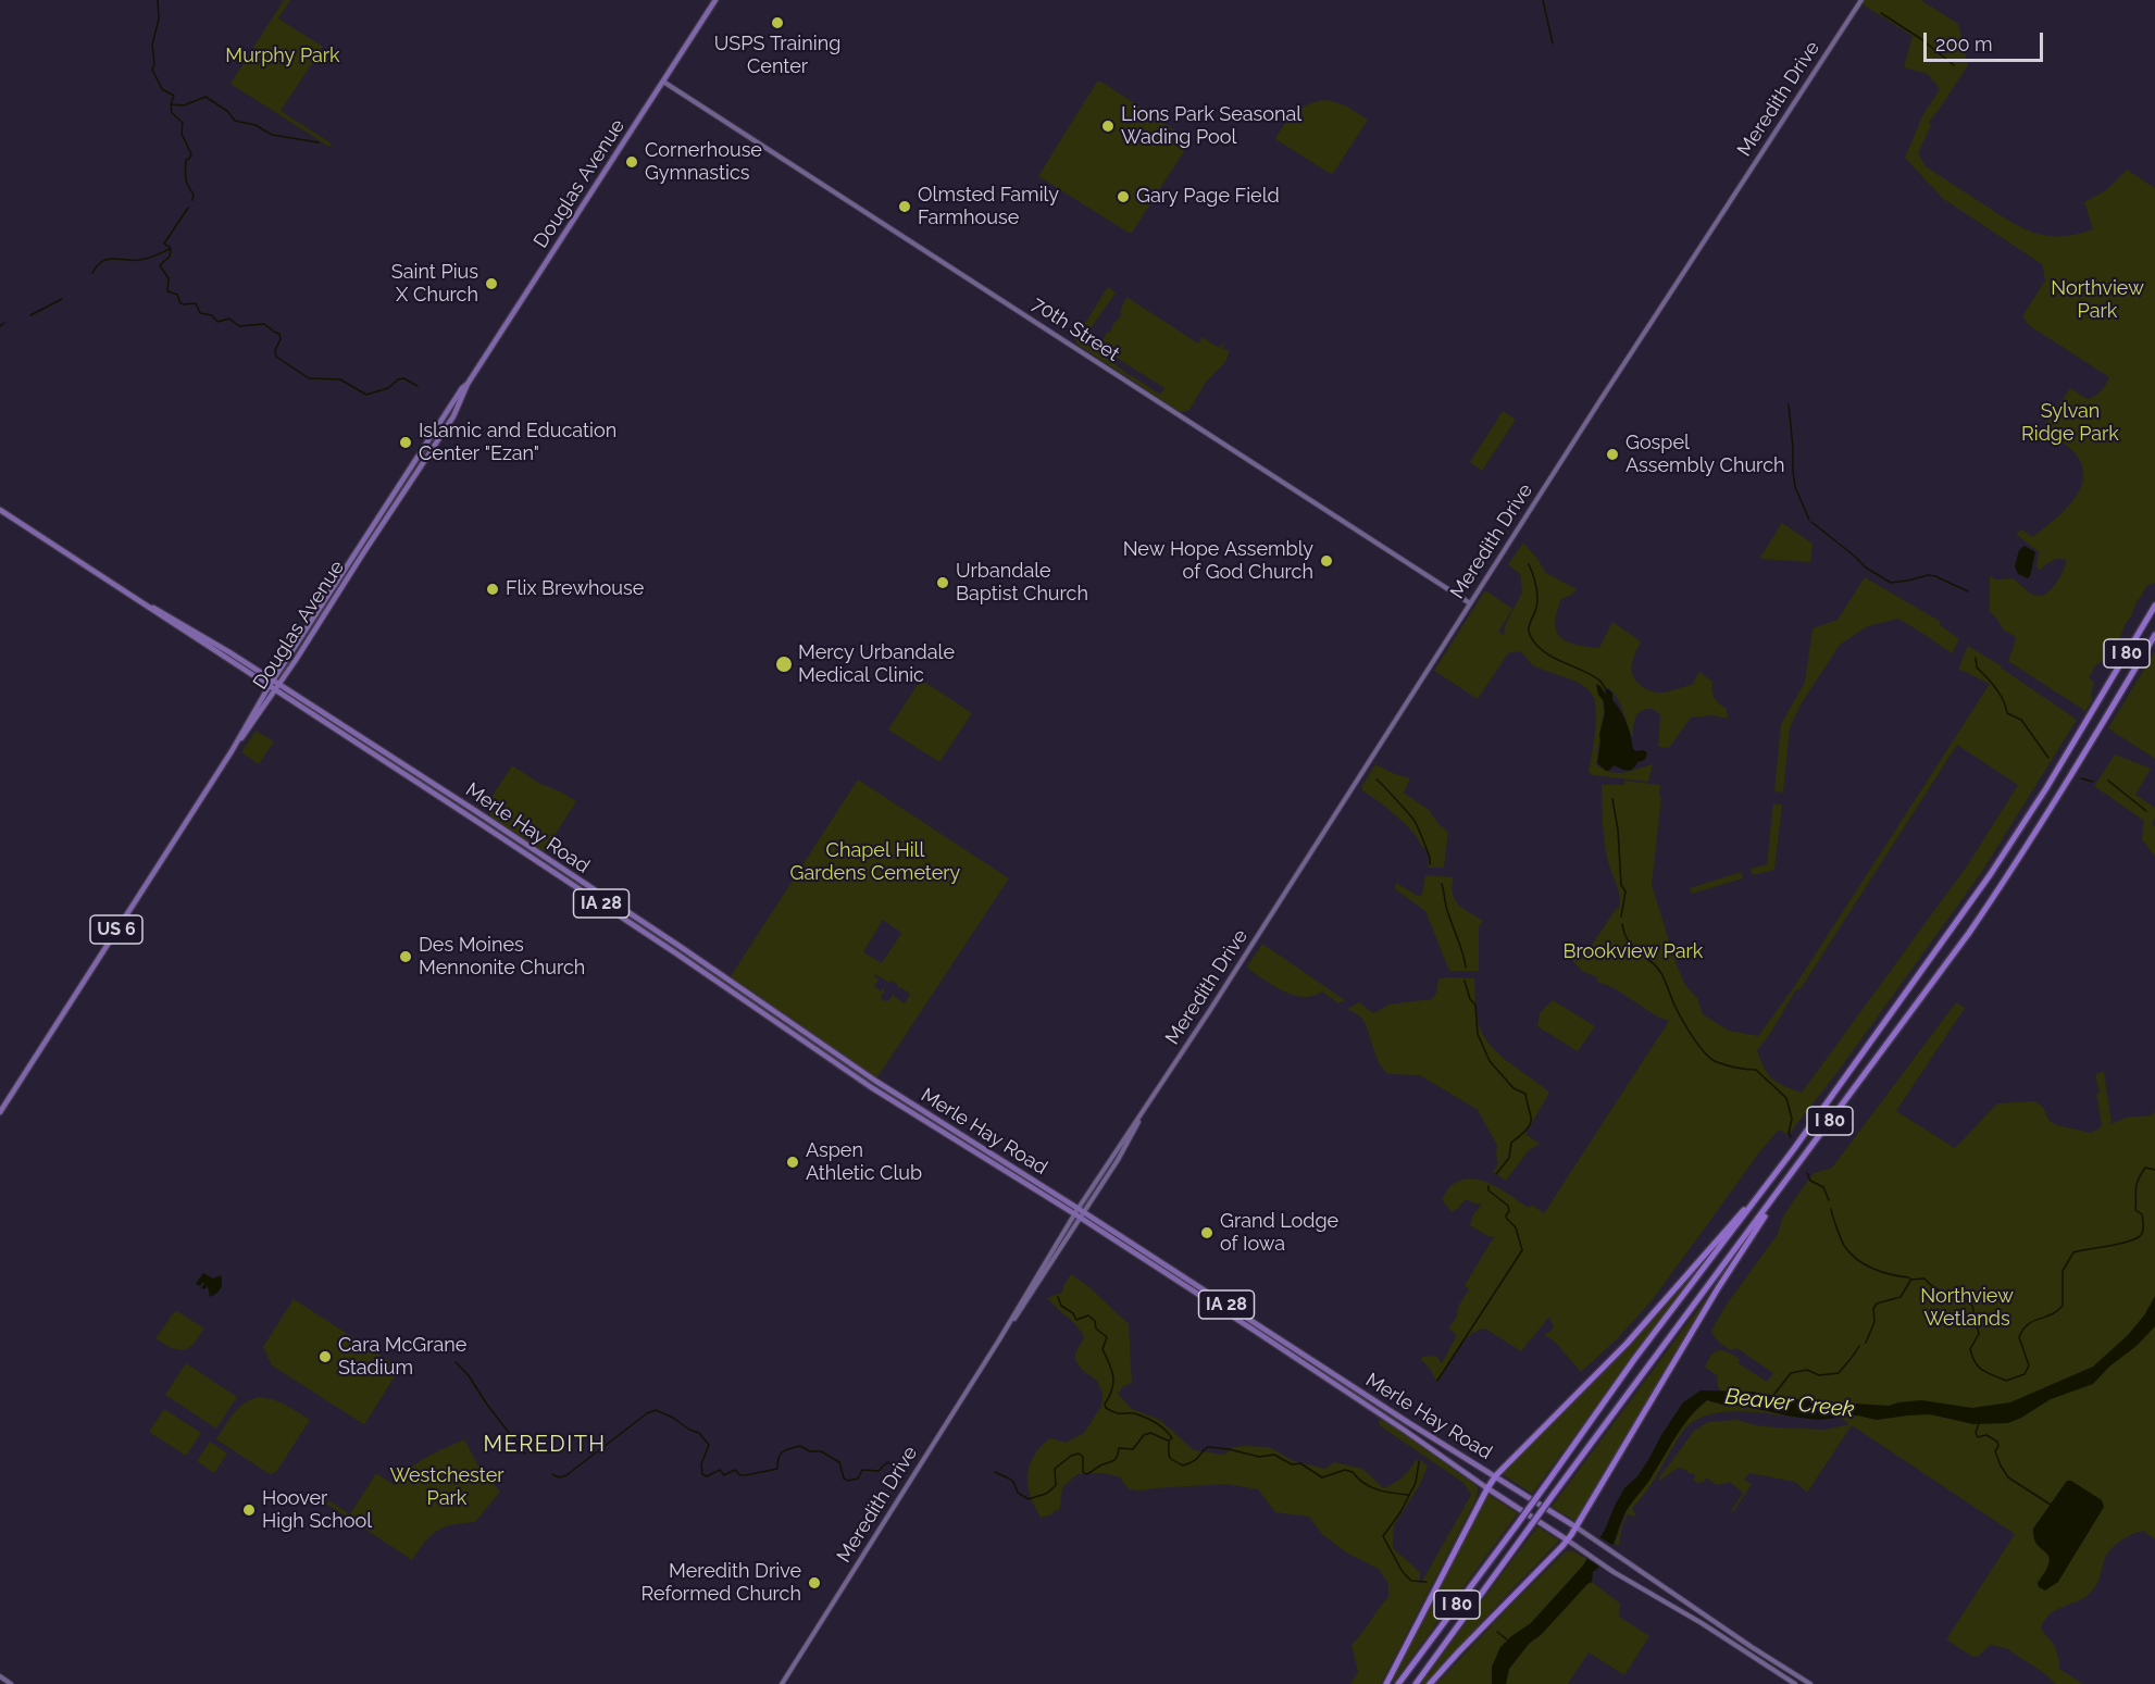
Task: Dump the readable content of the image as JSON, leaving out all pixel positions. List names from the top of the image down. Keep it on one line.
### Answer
{"streets":{"highway":["I 80"],"main road":["Meredith Drive","Douglas Avenue","70th Street","Merle Hay Road","IA 28","US 6"]},"crossings":[["Meredith Drive","70th Street"],["Meredith Drive","Merle Hay Road"],["Douglas Avenue","70th Street"],["Douglas Avenue","Merle Hay Road"]],"districts":["MEREDITH"],"water":["Beaver Creek"],"parks":["Murphy Park","Northview Park","Sylvan Ridge Park","Chapel Hill Gardens Cemetery","Brookview Park","Northview Wetlands","Westchester Park"],"places":["USPS Training Center","Lions Park Seasonal Wading Pool","Cornerhouse Gymnastics","Gary Page Field","Olmsted Family Farmhouse","Saint Pius X Church","Islamic and Education Center \"Ezan\"","Gospel Assembly Church","New Hope Assembly of God Church","Urbandale Baptist Church","Flix Brewhouse","Mercy Urbandale Medical Clinic","Des Moines Mennonite Church","Aspen Athletic Club","Grand Lodge of Iowa","Cara McGrane Stadium","Hoover High School","Meredith Drive Reformed Church"],"scale_bar":"200 m"}
